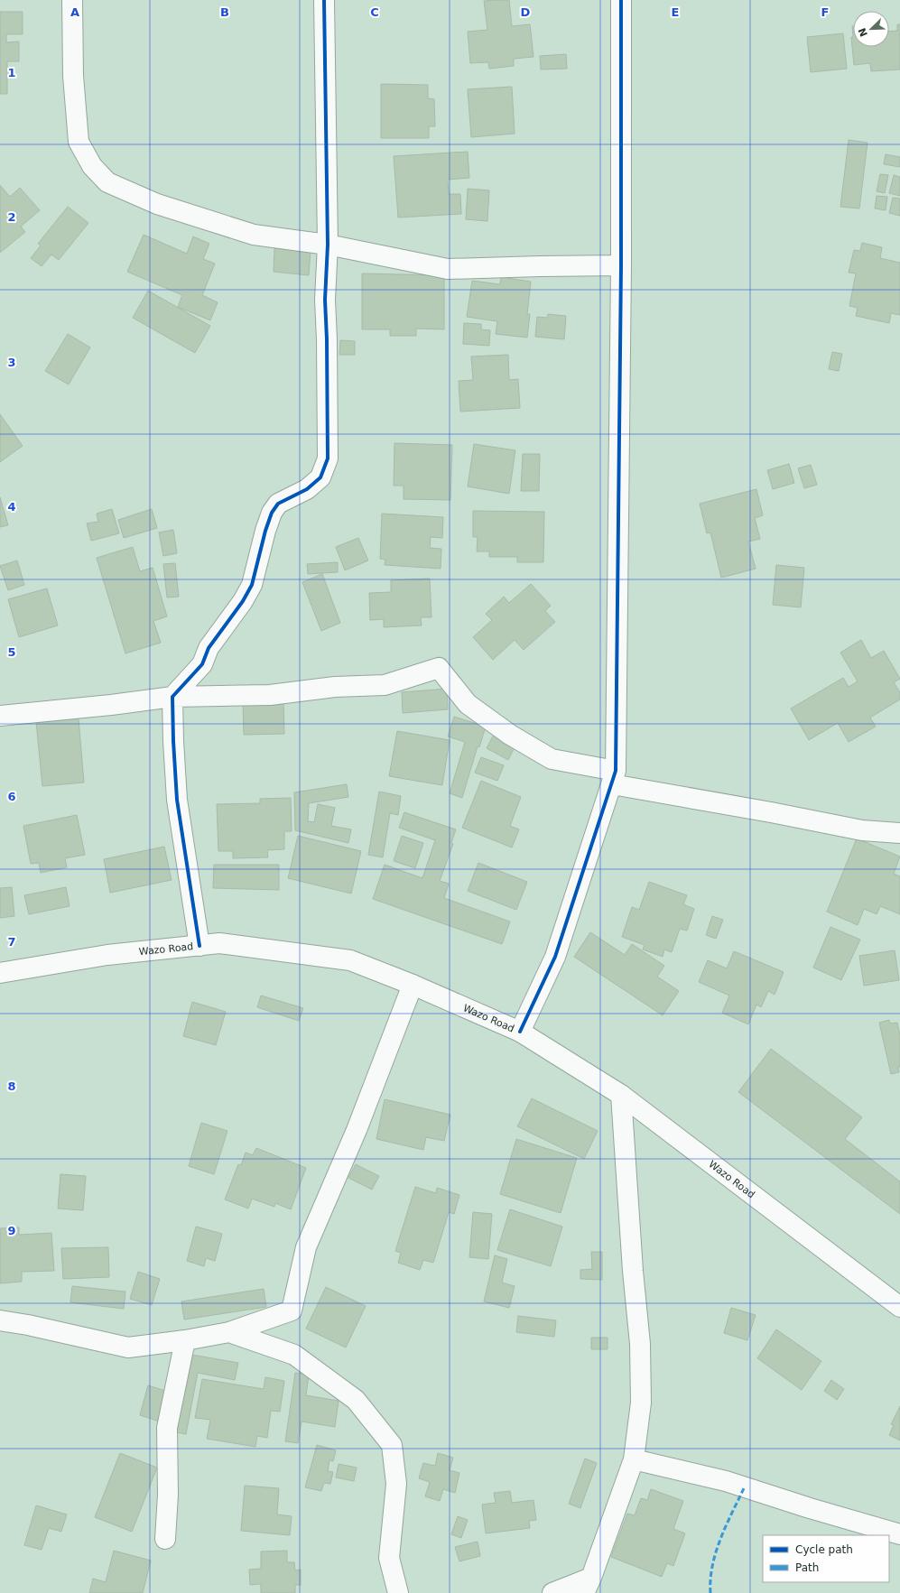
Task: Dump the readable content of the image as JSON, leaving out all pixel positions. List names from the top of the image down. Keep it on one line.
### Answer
{"streets":{"street":["Wazo Road"]},"legend":["Cycle path","Path"],"north":"bottom left","grid":{"columns":["A","B","C","D","E","F"],"rows":["1","2","3","4","5","6","7","8","9"]}}
